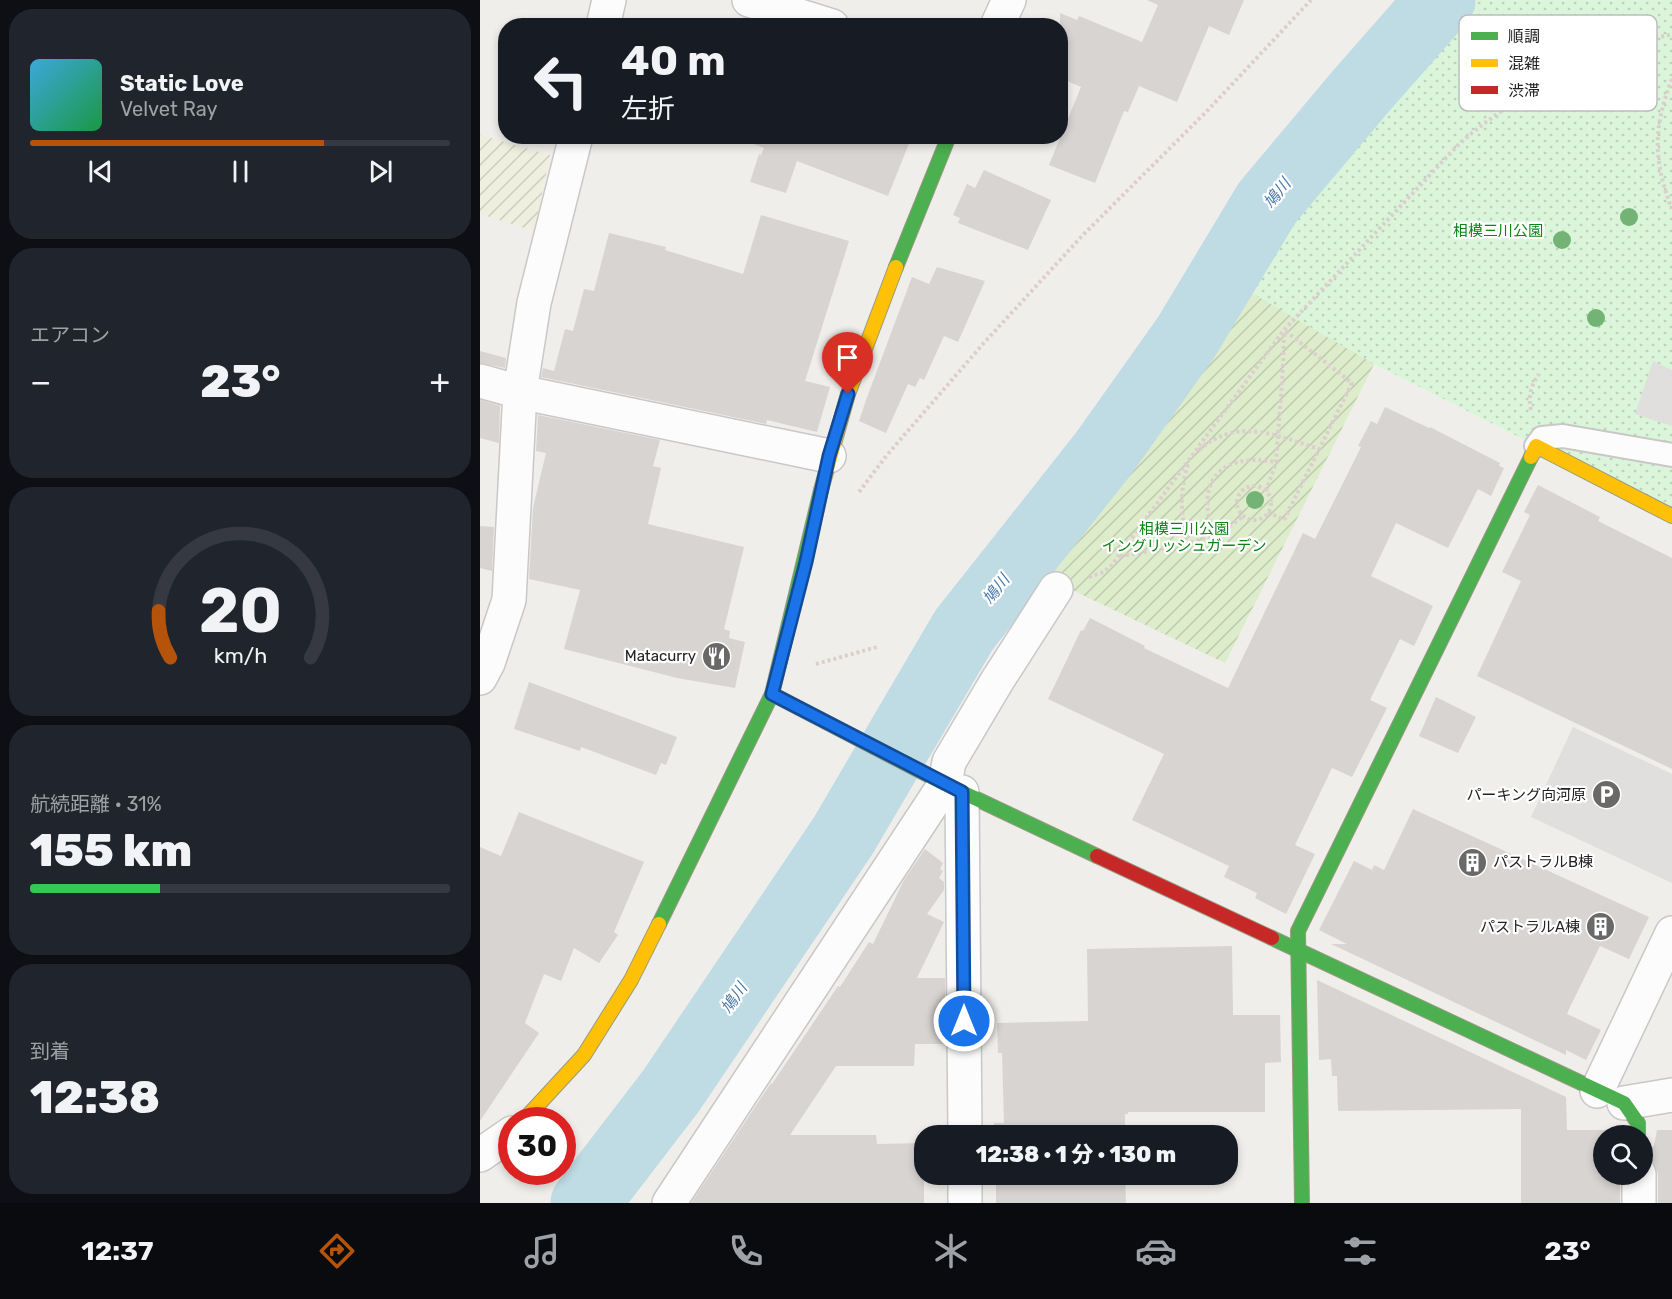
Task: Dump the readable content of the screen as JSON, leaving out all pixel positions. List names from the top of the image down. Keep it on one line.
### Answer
{"water":["鳩川"],"parks":["相模三川公園","相模三川公園 イングリッシュガーデン"],"places":{"restaurant":["Matacurry"],"parking":["パーキング向河原"],"building":["パストラルB棟","パストラルA棟"]},"legend":["順調","混雑","渋滞"],"page":{"turn":["40 m","左折"],"song":["Static Love","Velvet Ray"],"tile":["エアコン",["航続距離 · 31%","155 km"],["到着","12:38"]],"heat":["−","23°","+"],"limit":"30","trip":"12:38 · 1 分 · 130 m","tabs":["12:37","23°"],"gauge":["20","km/h"]}}
